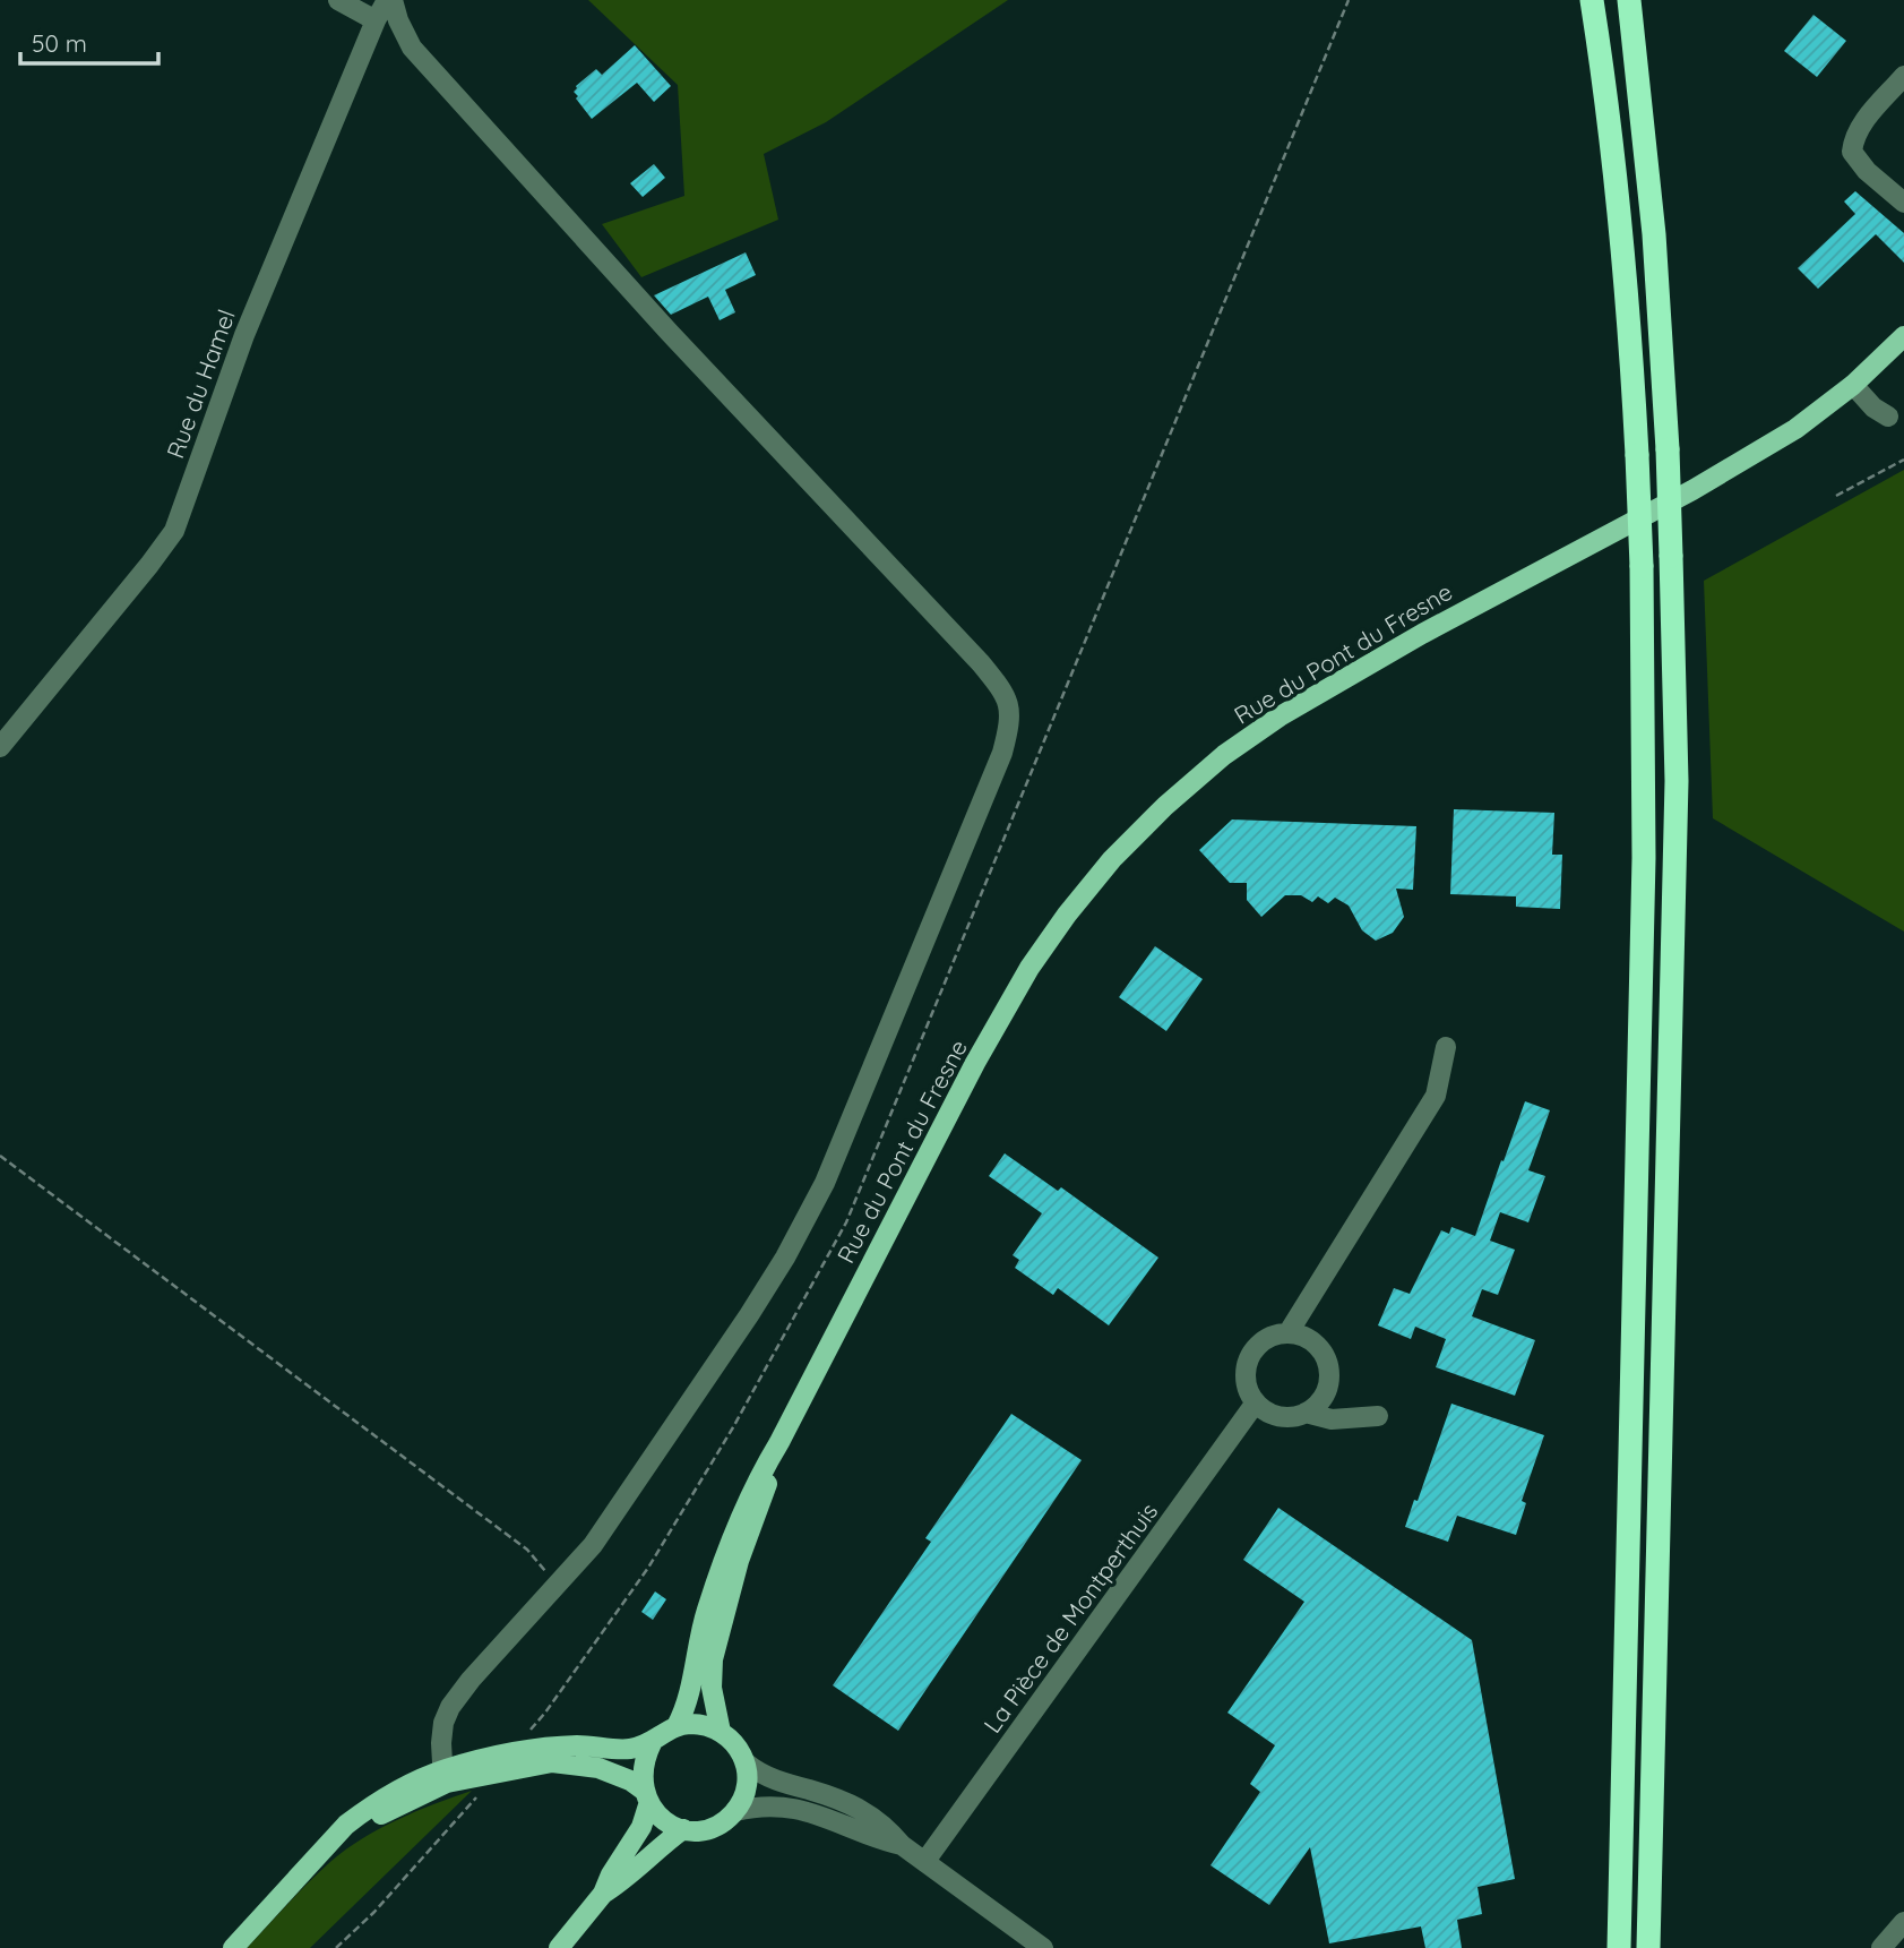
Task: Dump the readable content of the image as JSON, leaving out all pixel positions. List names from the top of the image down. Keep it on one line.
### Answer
{"streets":{"main road":["Rue du Pont du Fresne"],"street":["Rue du Hamel","La Pièce de Montperthuis"]},"scale_bar":"50 m"}
